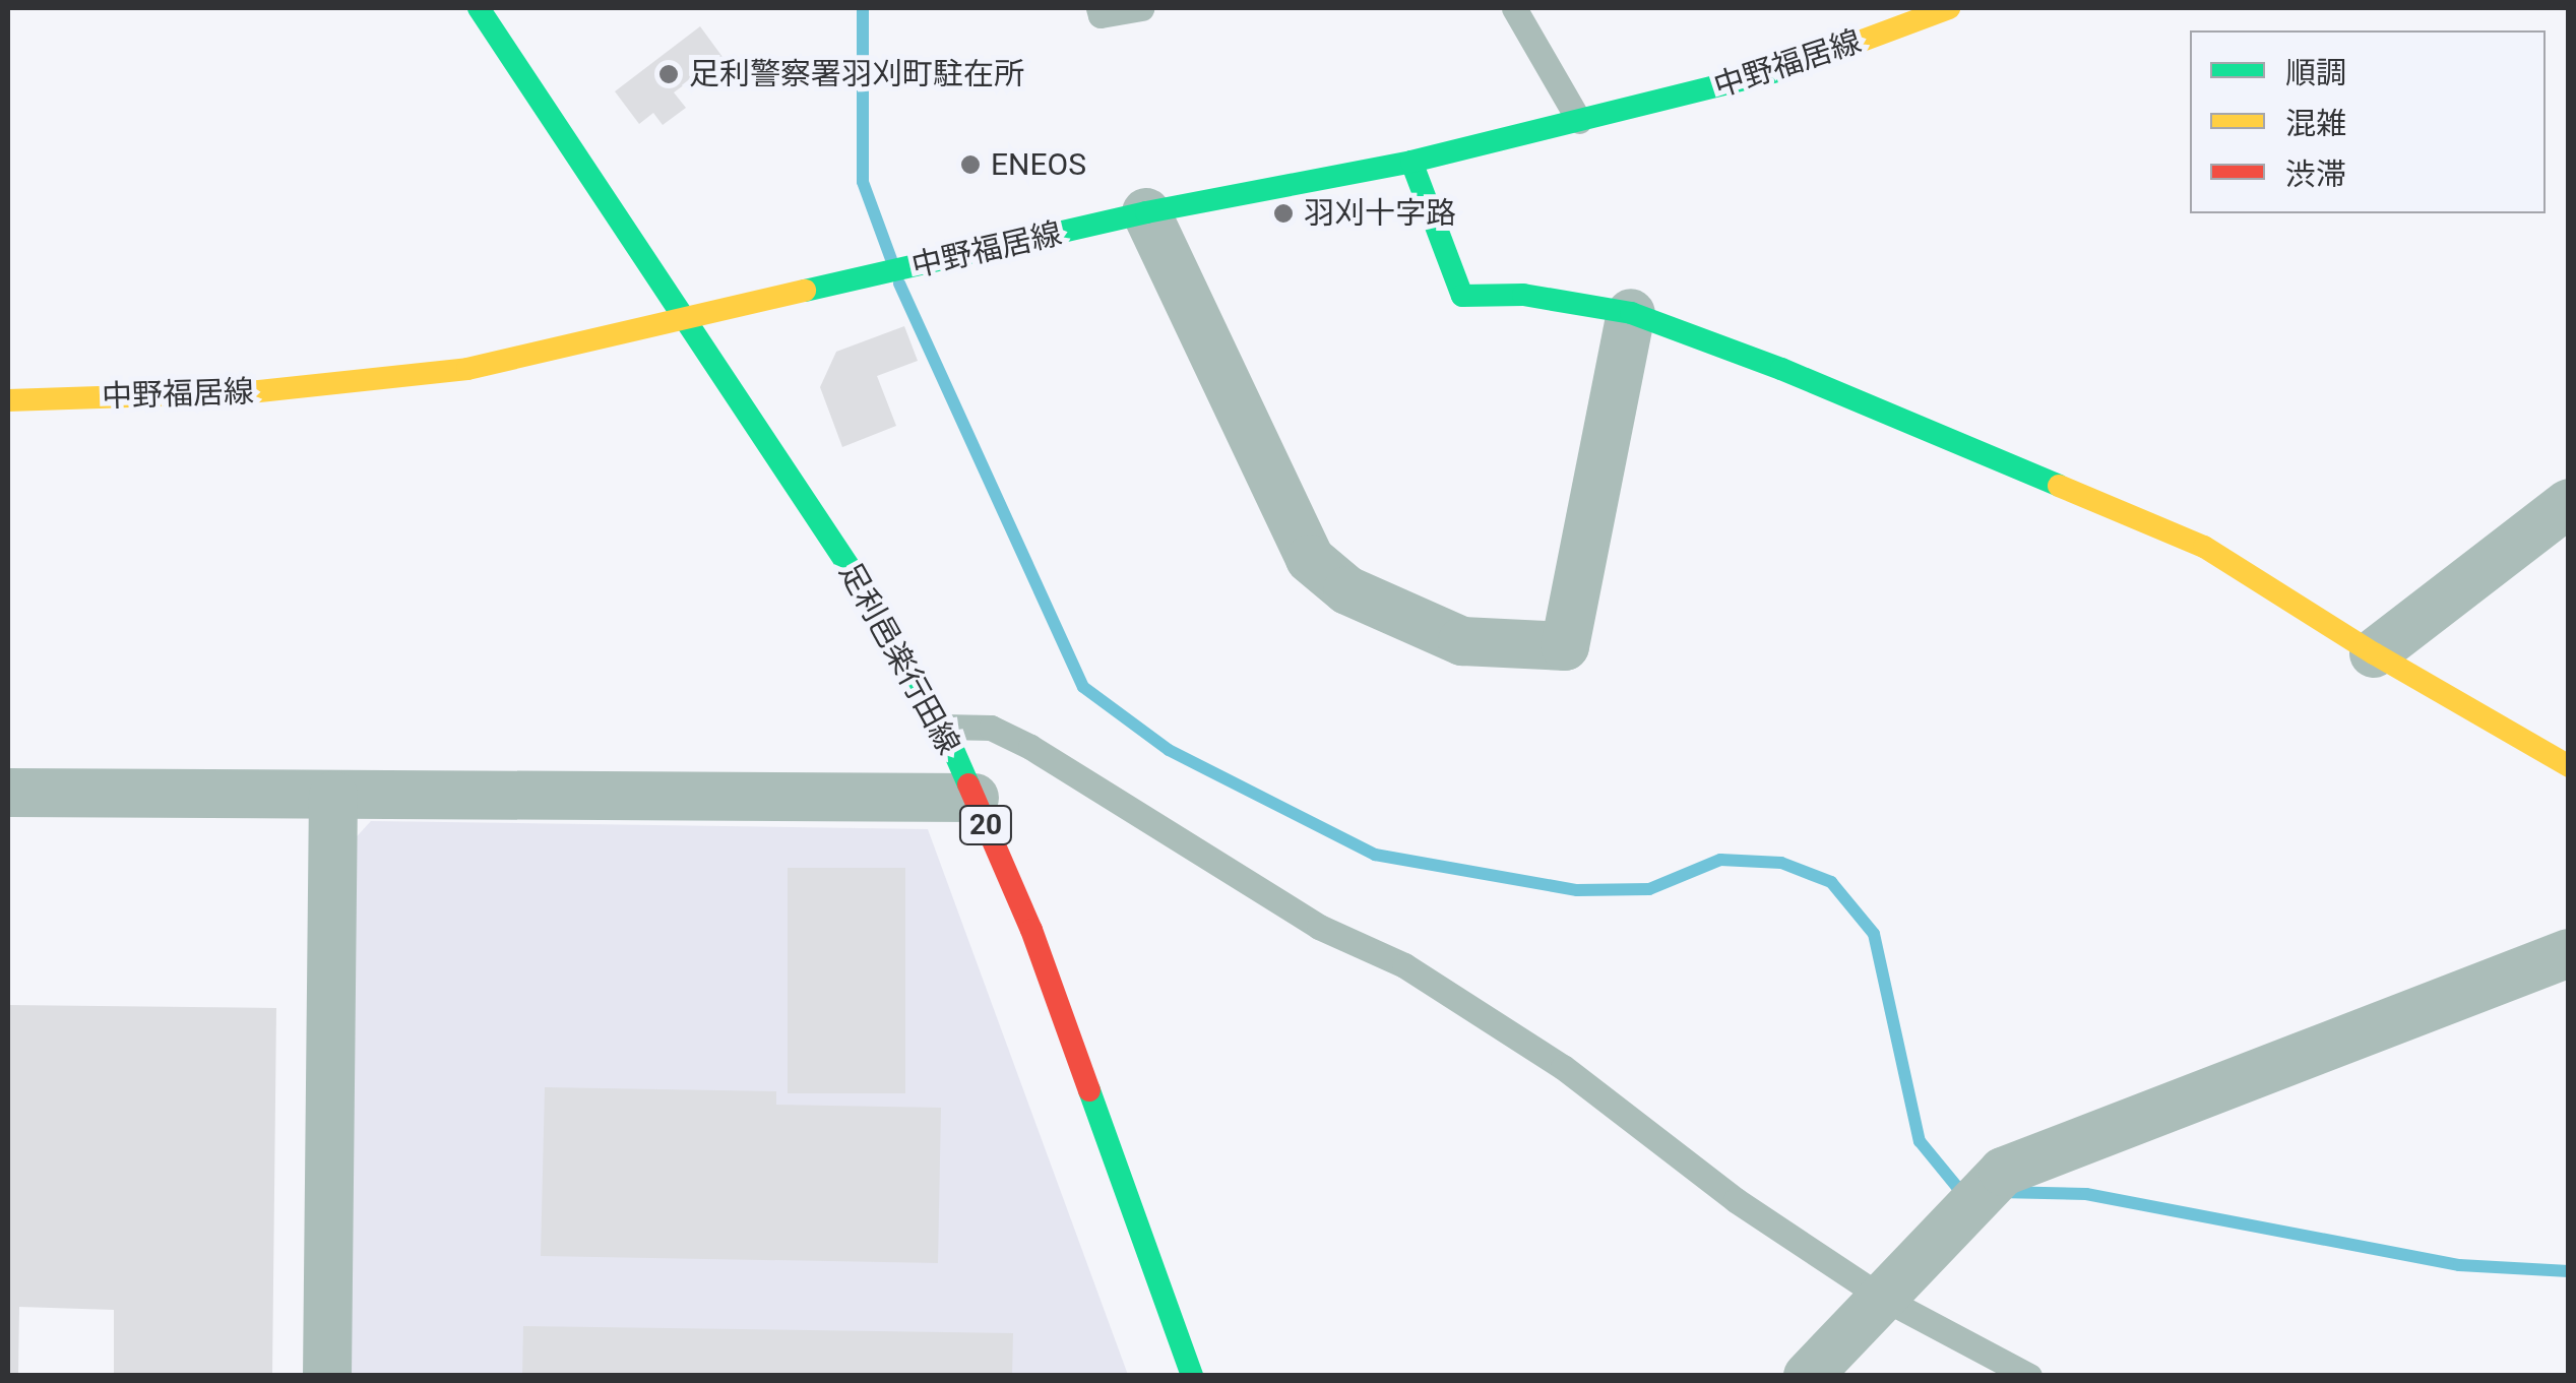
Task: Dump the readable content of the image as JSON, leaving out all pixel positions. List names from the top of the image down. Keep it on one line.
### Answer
{"streets":{"main road":["中野福居線","足利邑楽行田線","20"]},"crossings":[["中野福居線","足利邑楽行田線"]],"places":["足利警察署羽刈町駐在所","ENEOS","羽刈十字路"],"legend":["順調","混雑","渋滞"]}
